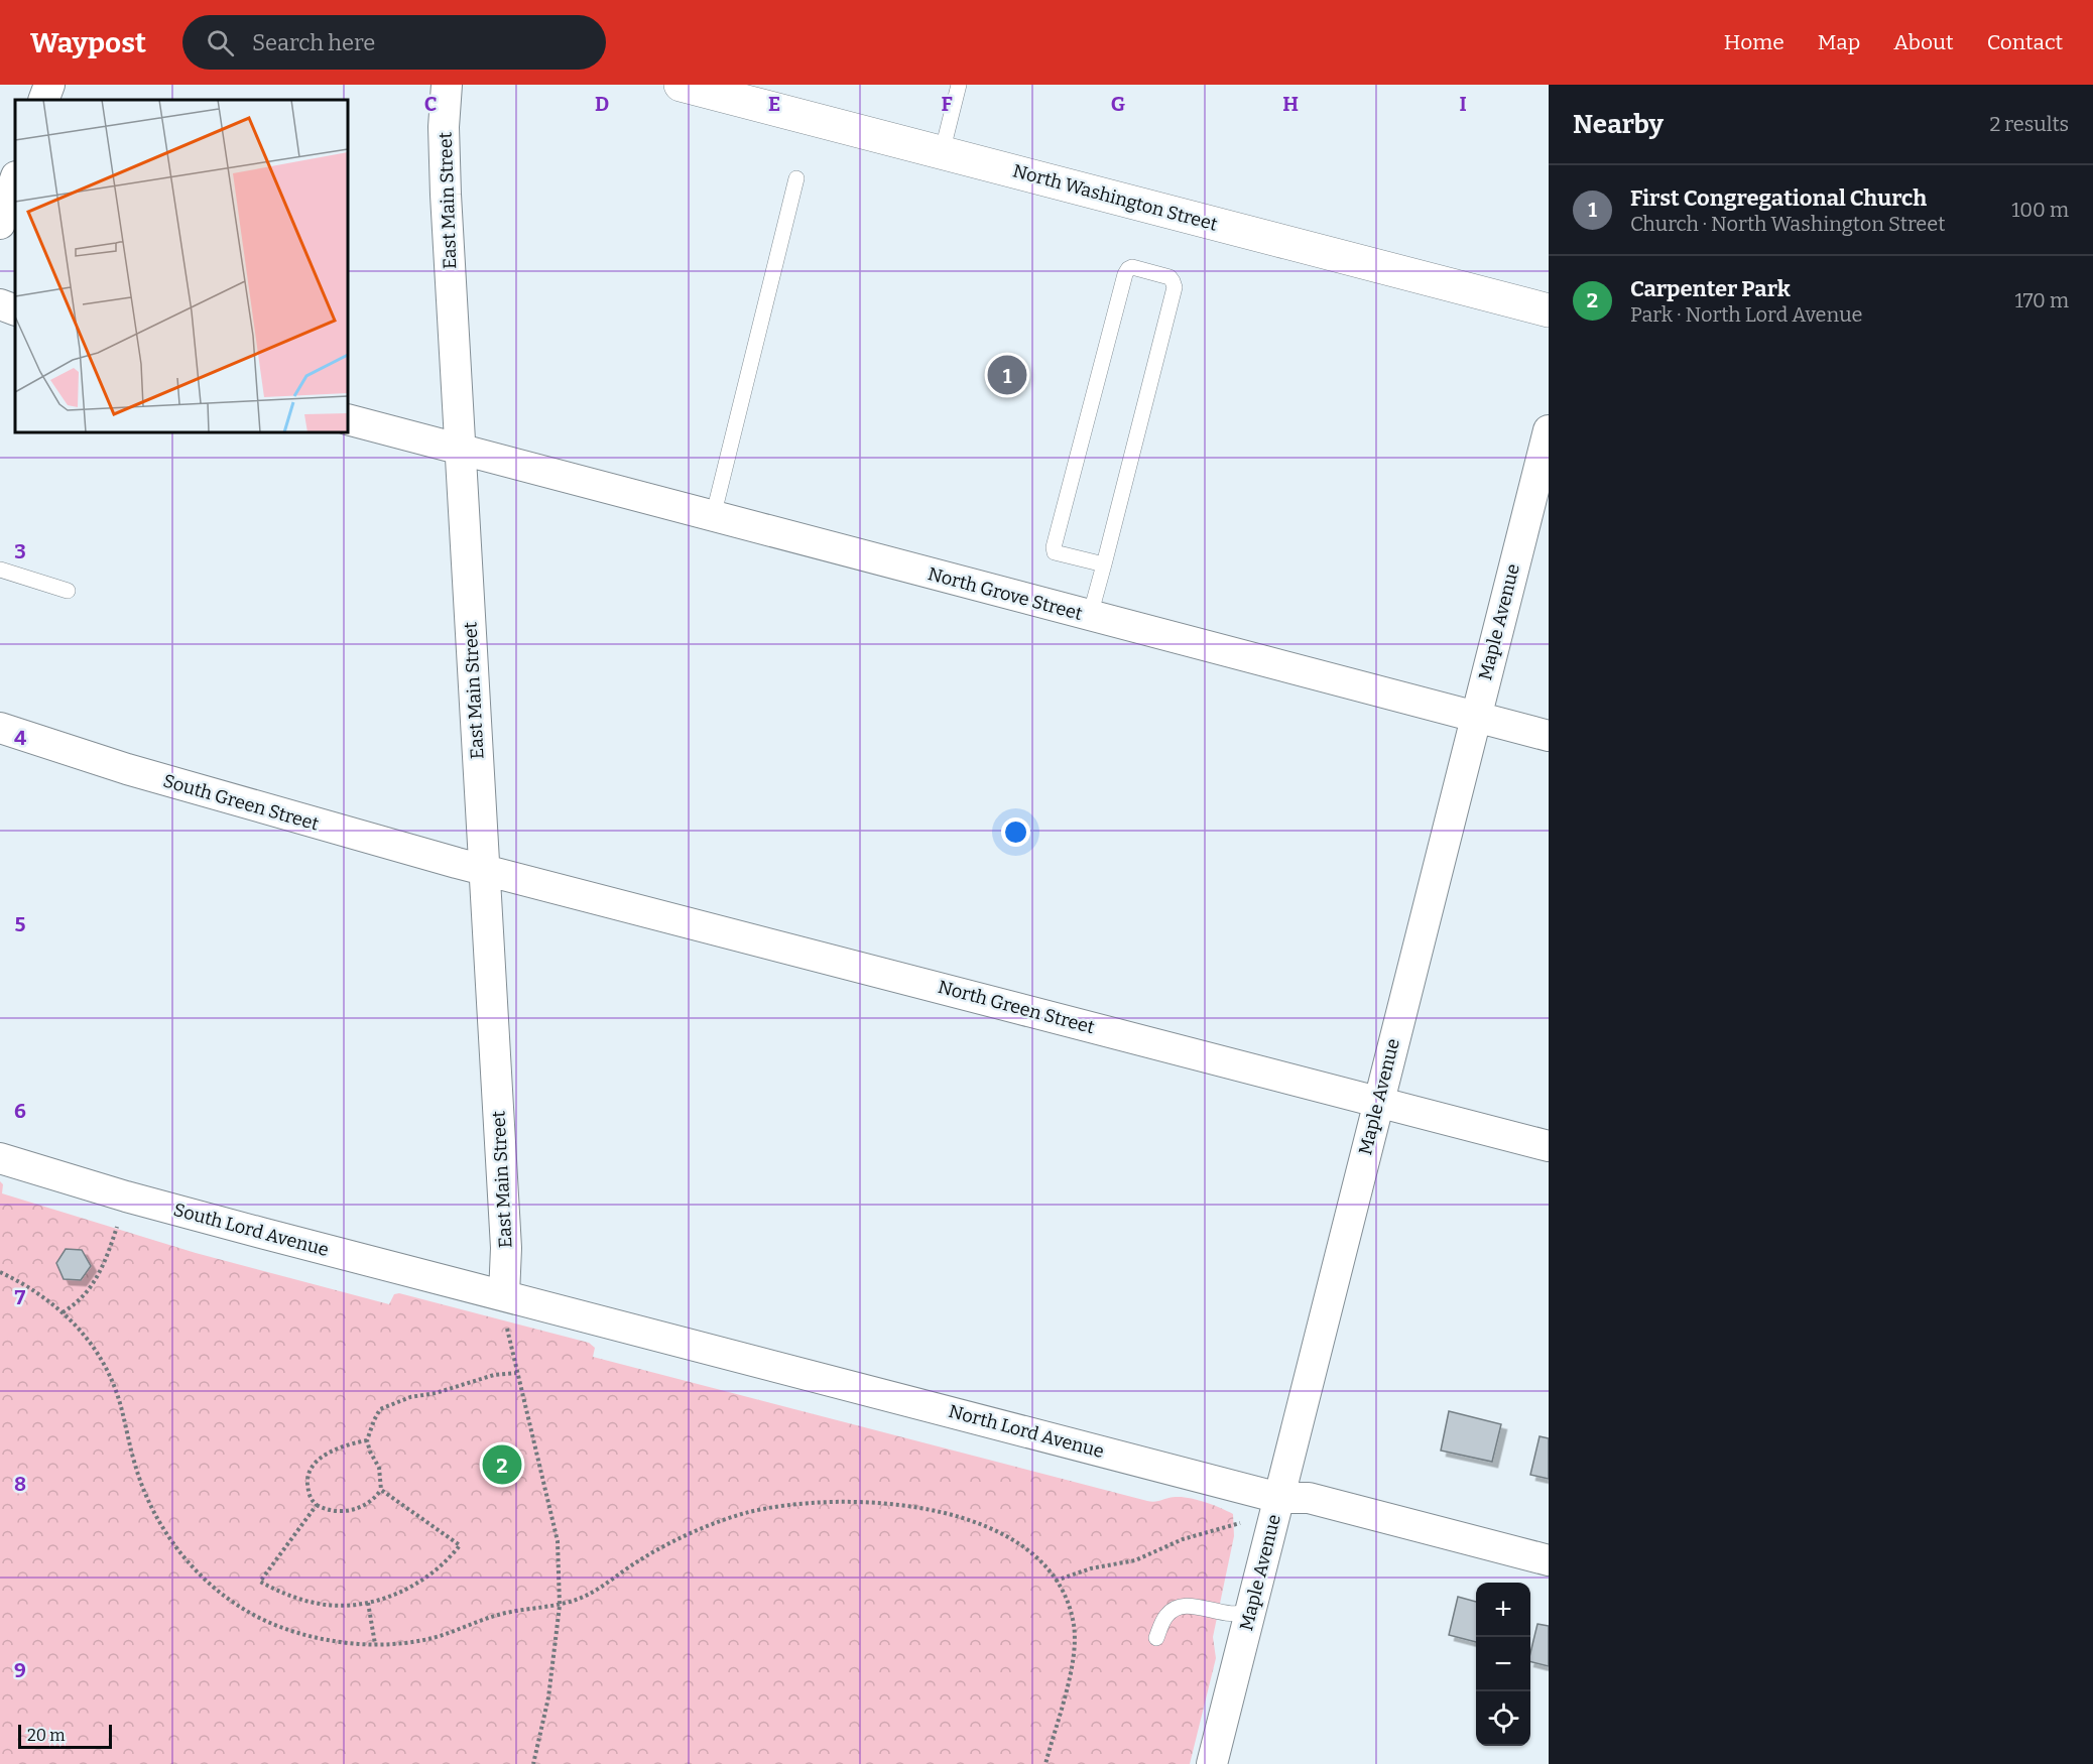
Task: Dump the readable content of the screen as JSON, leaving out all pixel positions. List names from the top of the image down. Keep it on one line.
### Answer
{"streets":{"street":["North Washington Street","East Main Street","North Grove Street","Maple Avenue","South Green Street","North Green Street","South Lord Avenue","North Lord Avenue"]},"crossings":[["East Main Street","North Grove Street"],["East Main Street","South Green Street"],["East Main Street","North Green Street"],["East Main Street","South Lord Avenue"],["East Main Street","North Lord Avenue"],["North Grove Street","Maple Avenue"],["Maple Avenue","North Green Street"],["Maple Avenue","North Lord Avenue"],["South Green Street","North Green Street"],["South Lord Avenue","North Lord Avenue"]],"scale_bar":"20 m","page":{"header":"Waypost","search":"Search here","nav":["Home","Map","About","Contact"],"heading":["Nearby","2 results"],"list":[{"mark":"1","name":"First Congregational Church","note":"Church · North Washington Street","value":"100 m"},{"mark":"2","name":"Carpenter Park","note":"Park · North Lord Avenue","value":"170 m"}],"pins":["1","2"],"map_buttons":["+","−"],"scale":"20 m"},"grid":{"columns":["C","D","E","F","G","H","I"],"rows":["3","4","5","6","7","8","9"]}}
